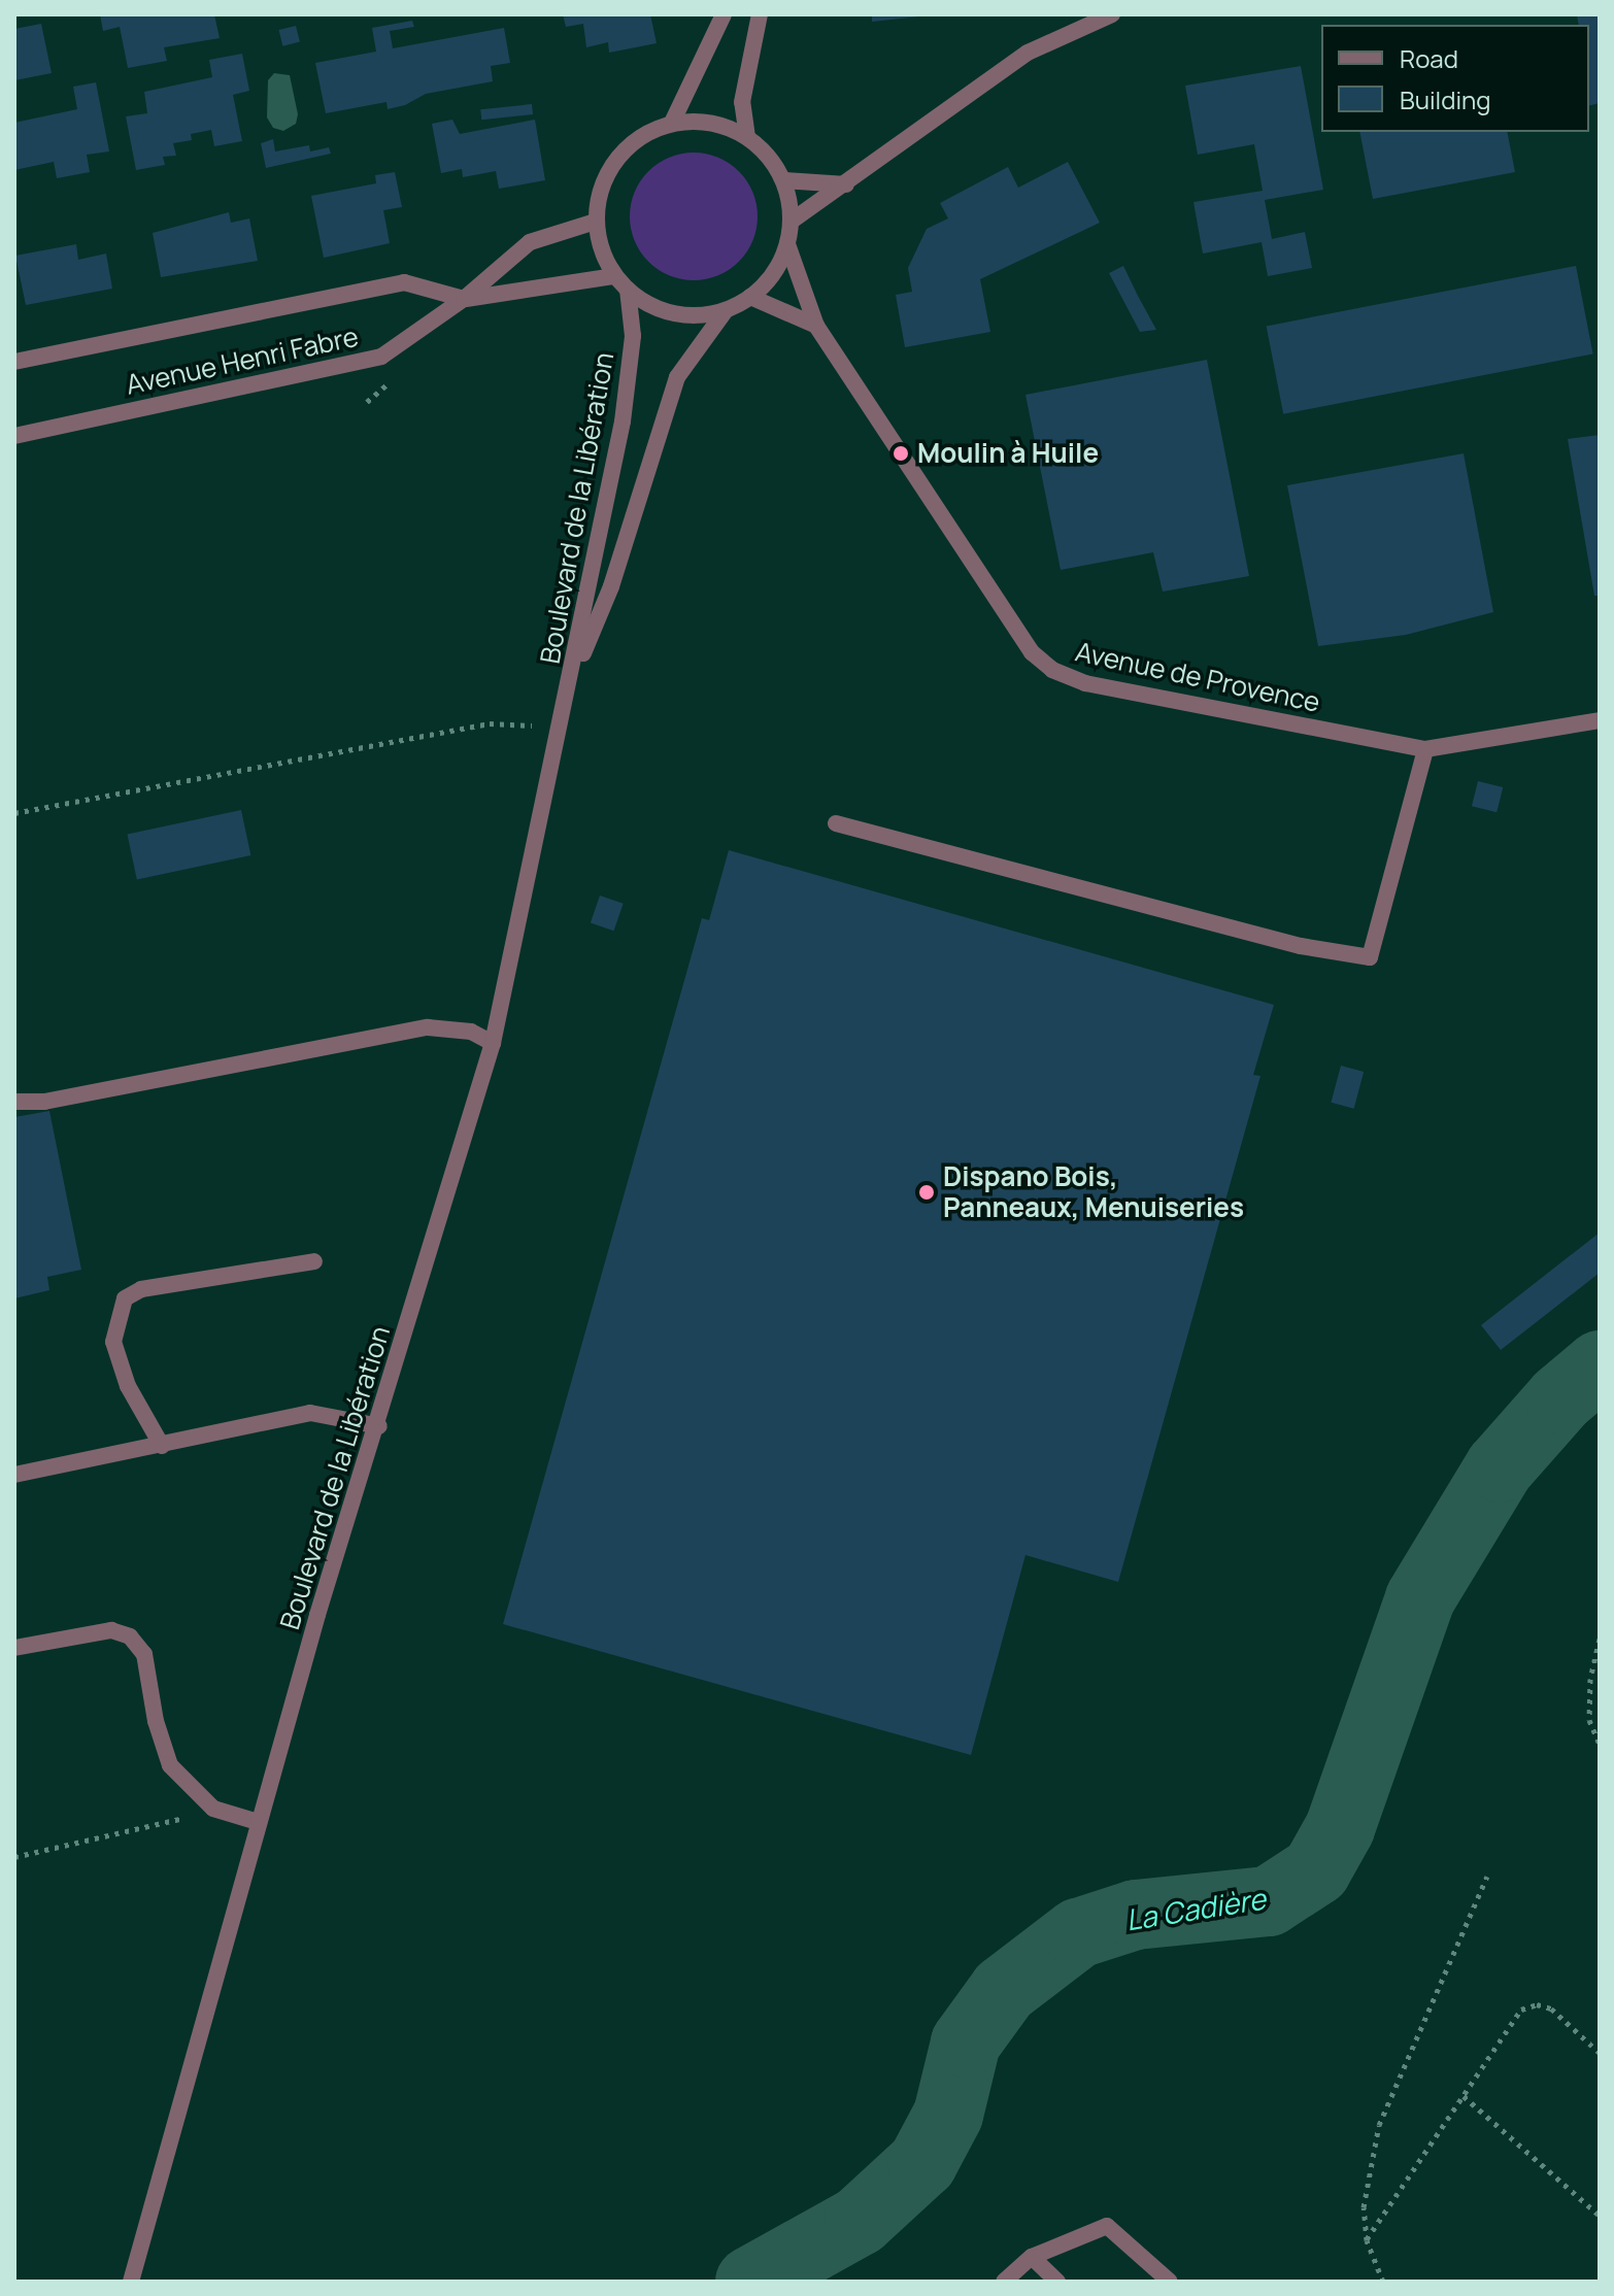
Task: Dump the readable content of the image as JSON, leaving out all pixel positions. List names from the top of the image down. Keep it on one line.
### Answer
{"streets":{"street":["Avenue Henri Fabre","Boulevard de la Libération","Avenue de Provence"]},"crossings":[["Avenue Henri Fabre","Boulevard de la Libération"],["Avenue Henri Fabre","Avenue de Provence"],["Boulevard de la Libération","Avenue de Provence"]],"water":["La Cadière"],"places":["Moulin à Huile","Dispano Bois, Panneaux, Menuiseries"],"legend":["Road","Building"]}
